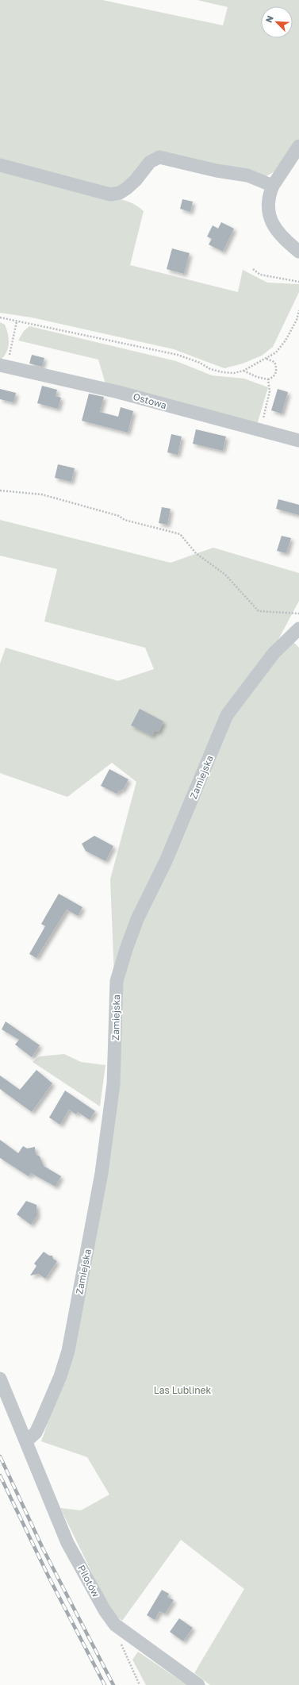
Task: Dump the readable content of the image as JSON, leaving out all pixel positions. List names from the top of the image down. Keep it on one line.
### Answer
{"streets":{"street":["Ostowa","Zamiejska","Pilotów"]},"crossings":[["Zamiejska","Pilotów"]],"parks":["Las Lublinek"],"north":"top left"}
